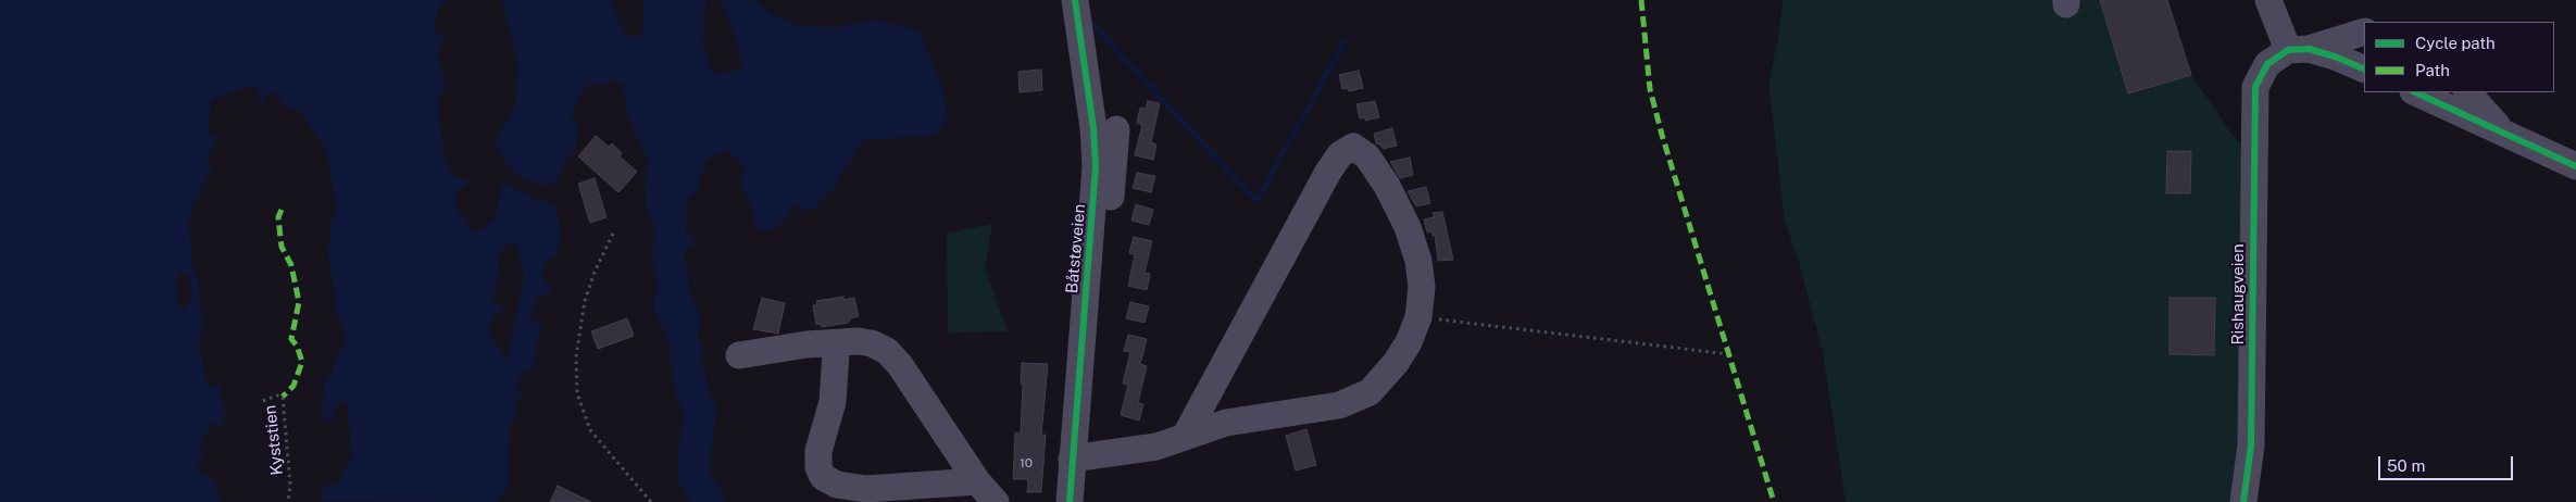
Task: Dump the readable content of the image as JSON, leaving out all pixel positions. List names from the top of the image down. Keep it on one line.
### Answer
{"streets":{"street":["Båtstøveien","Rishaugveien"],"path":["Kyststien"]},"house_numbers":["10"],"legend":["Cycle path","Path"],"scale_bar":"50 m"}
